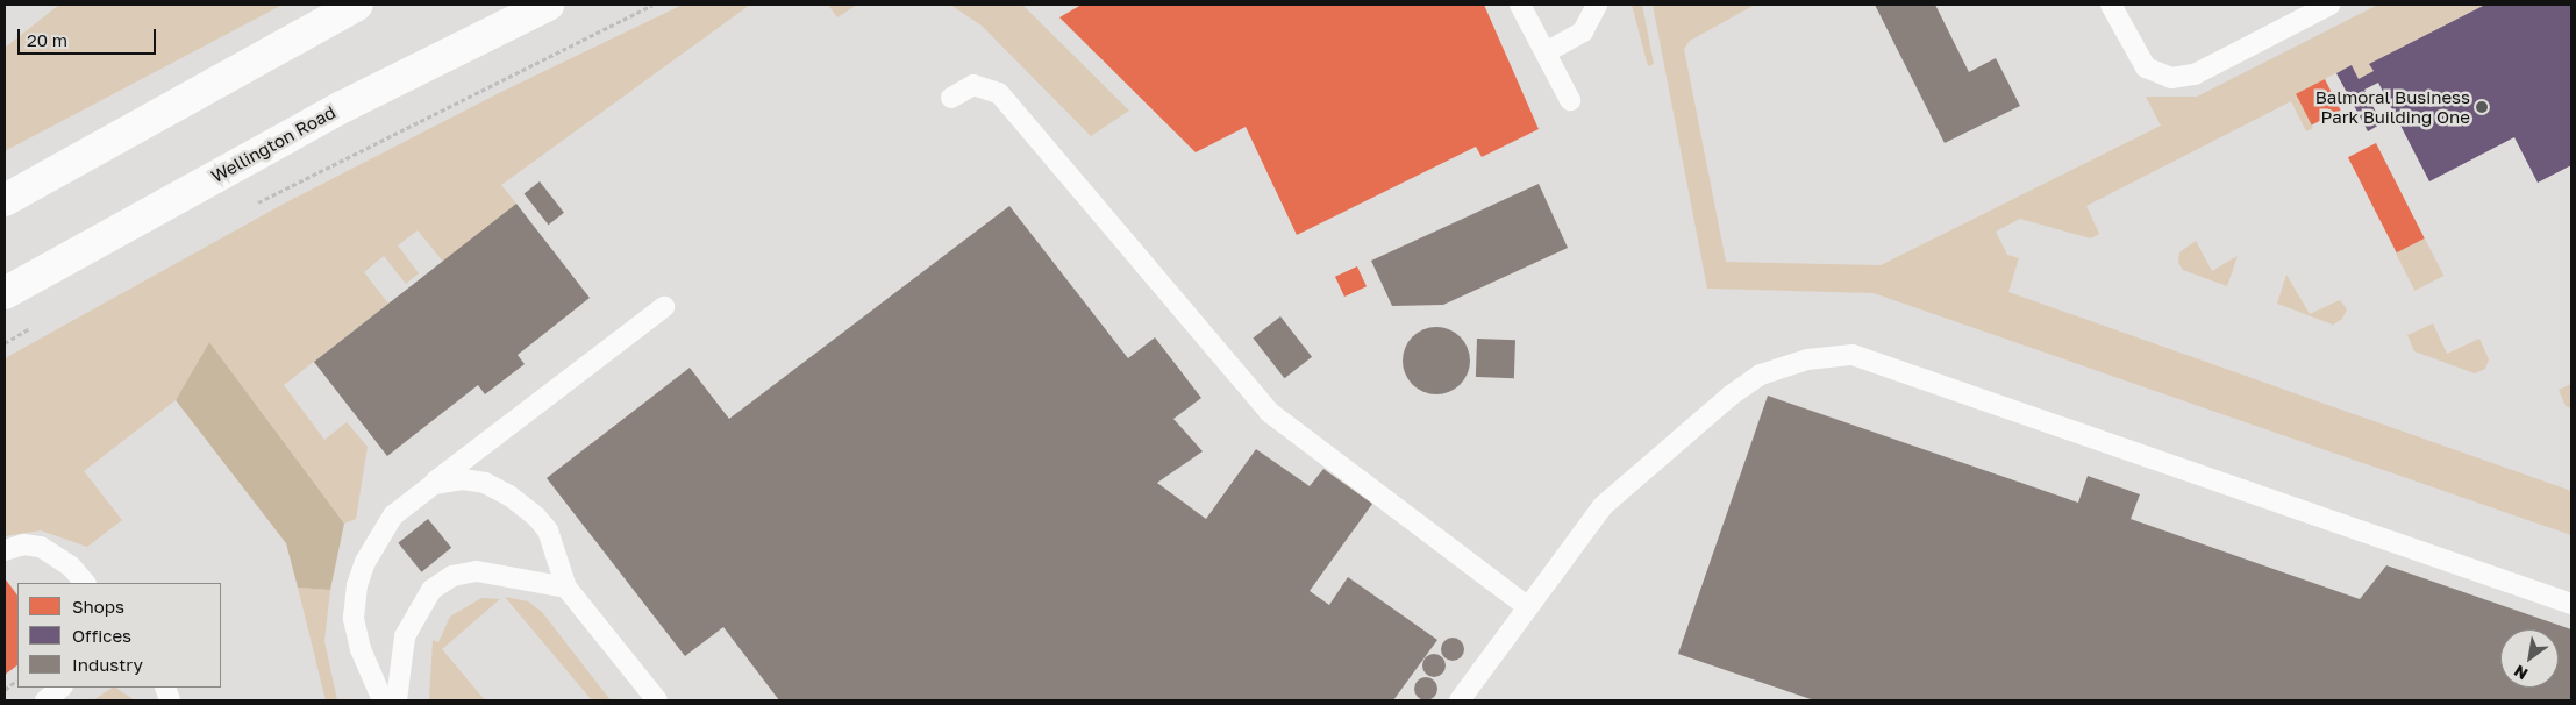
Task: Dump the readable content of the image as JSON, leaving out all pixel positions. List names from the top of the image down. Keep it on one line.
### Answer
{"streets":{"main road":["Wellington Road"]},"places":["Balmoral Business Park Building One"],"legend":["Shops","Offices","Industry"],"scale_bar":"20 m","north":"bottom left"}
